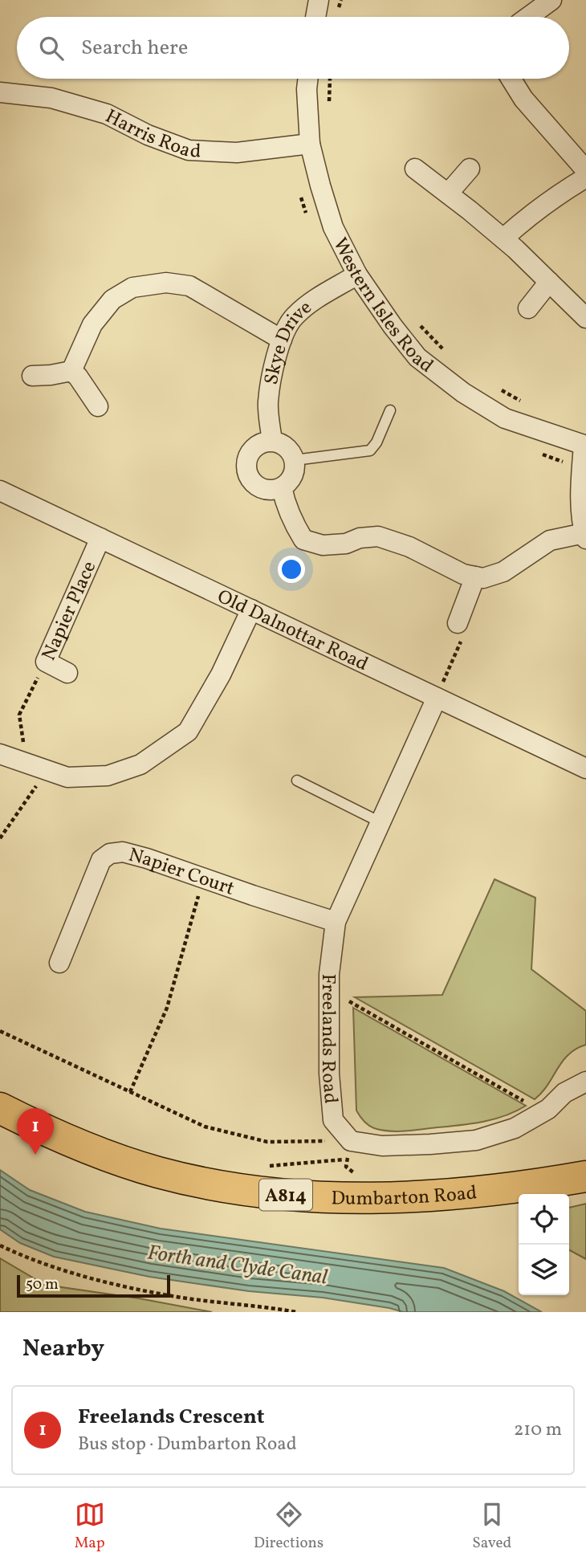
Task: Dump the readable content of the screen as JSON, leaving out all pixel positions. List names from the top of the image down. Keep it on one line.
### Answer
{"streets":{"main road":["Dumbarton Road","A814"],"street":["Harris Road","Western Isles Road","Skye Drive","Napier Place","Old Dalnottar Road","Napier Court","Freelands Road"]},"crossings":[["Harris Road","Western Isles Road"],["Western Isles Road","Skye Drive"],["Napier Place","Old Dalnottar Road"],["Old Dalnottar Road","Freelands Road"],["Napier Court","Freelands Road"]],"water":["Forth and Clyde Canal"],"scale_bar":"50 m","page":{"search":"Search here","pins":"1","scale":"50 m","heading":"Nearby","list":[{"mark":"1","name":"Freelands Crescent","note":"Bus stop · Dumbarton Road","value":"210 m"}],"nav":["Map","Directions","Saved"]}}
